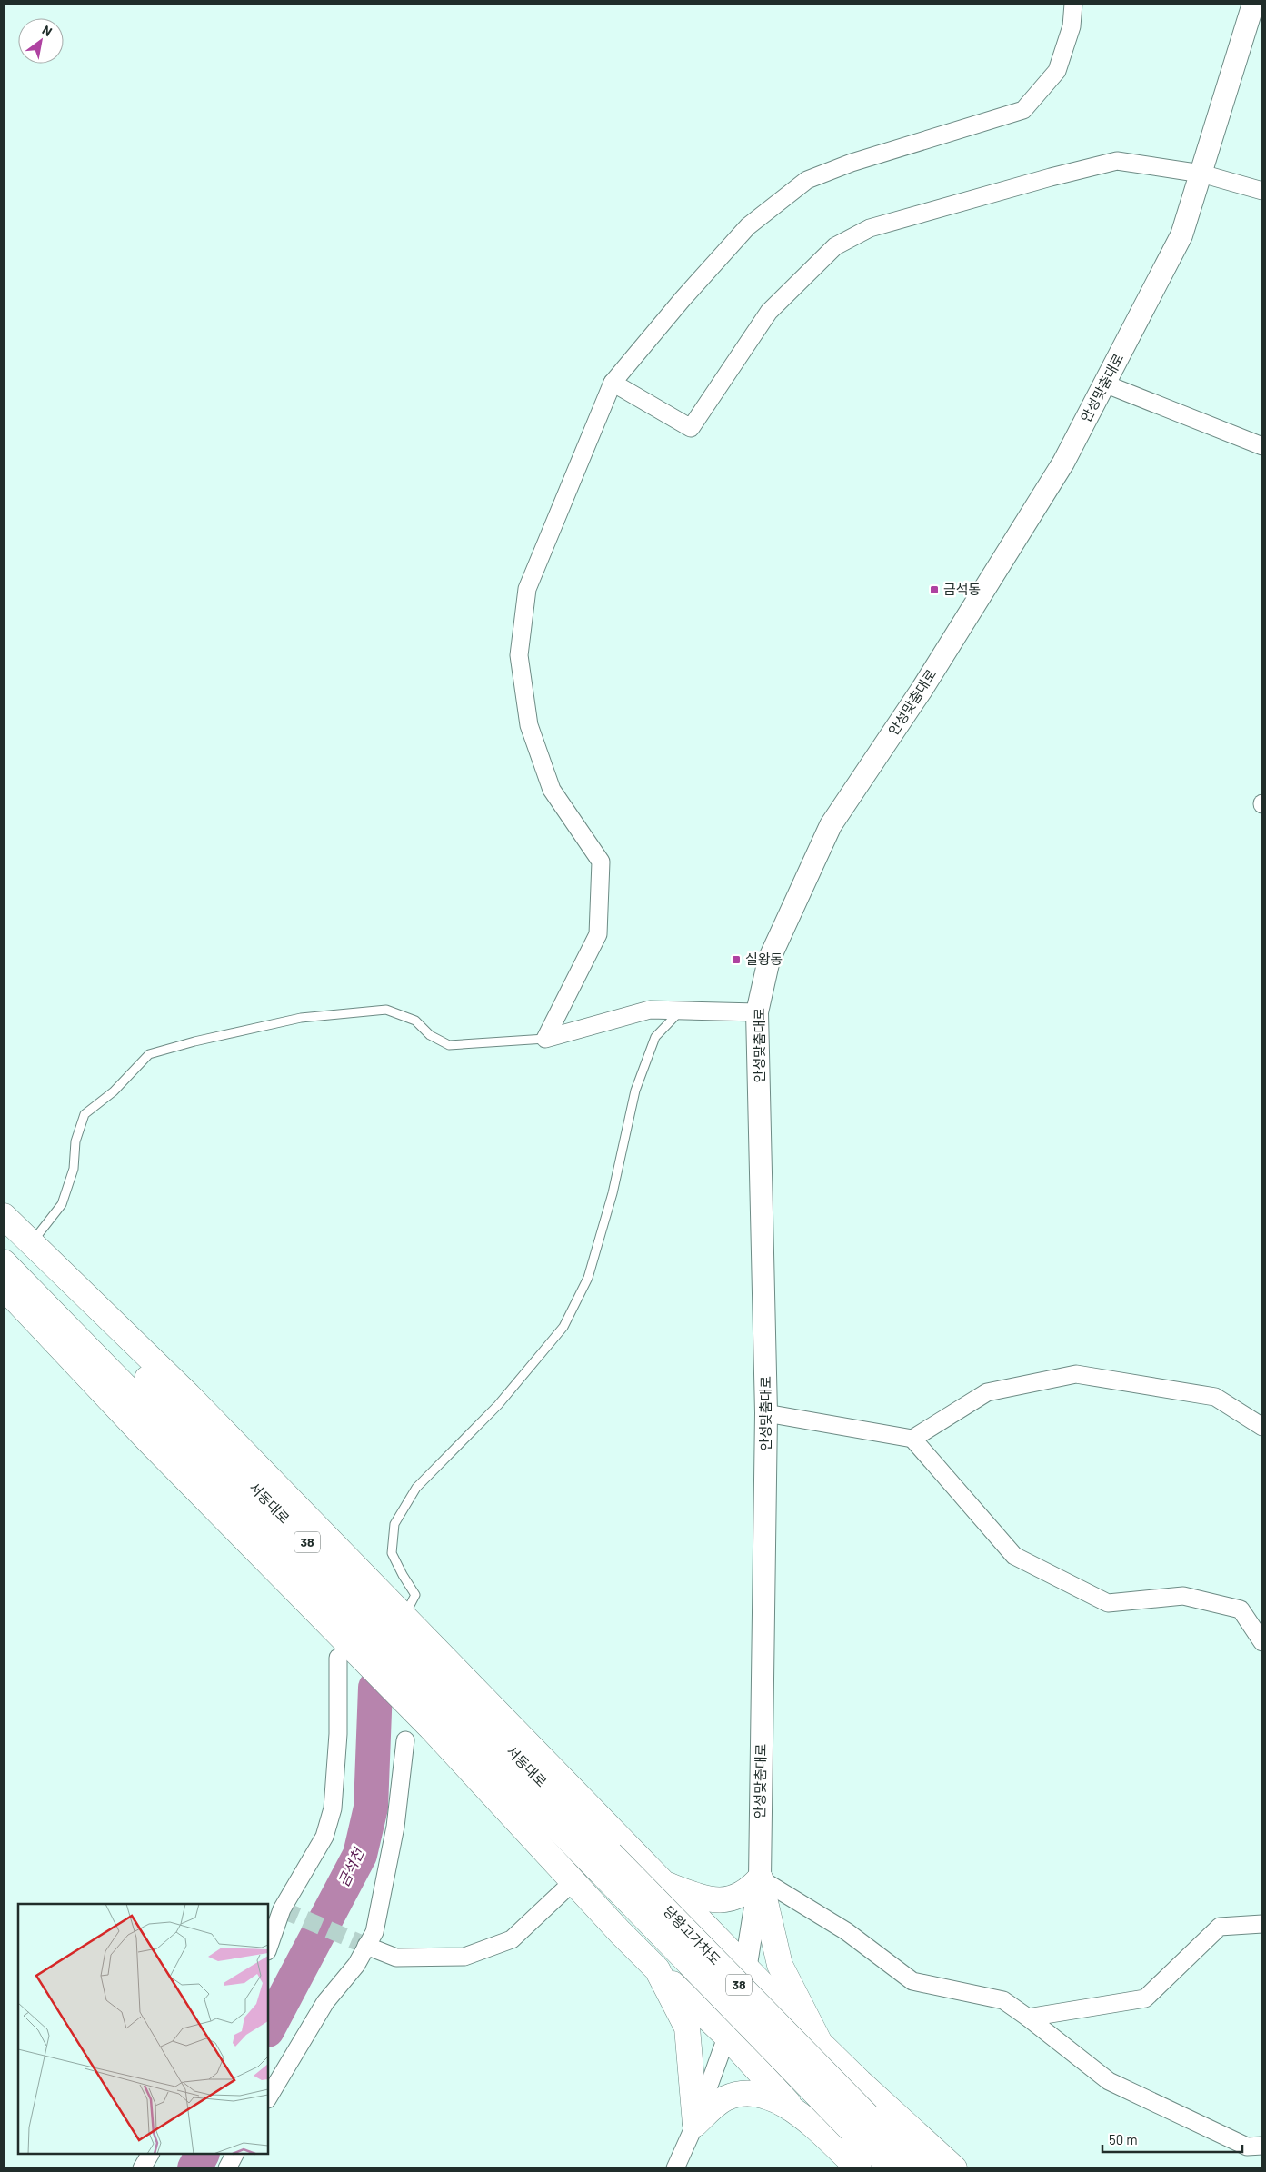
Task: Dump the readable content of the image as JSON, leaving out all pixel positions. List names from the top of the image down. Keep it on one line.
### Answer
{"streets":{"highway":["서동대로","38","당왕고가차도"],"street":["안성맞춤대로"]},"crossings":[["서동대로","당왕고가차도"],["38","당왕고가차도"]],"water":["금석천"],"places":{"transit":["금석동","실왕동"]},"scale_bar":"50 m","north":"top right"}
